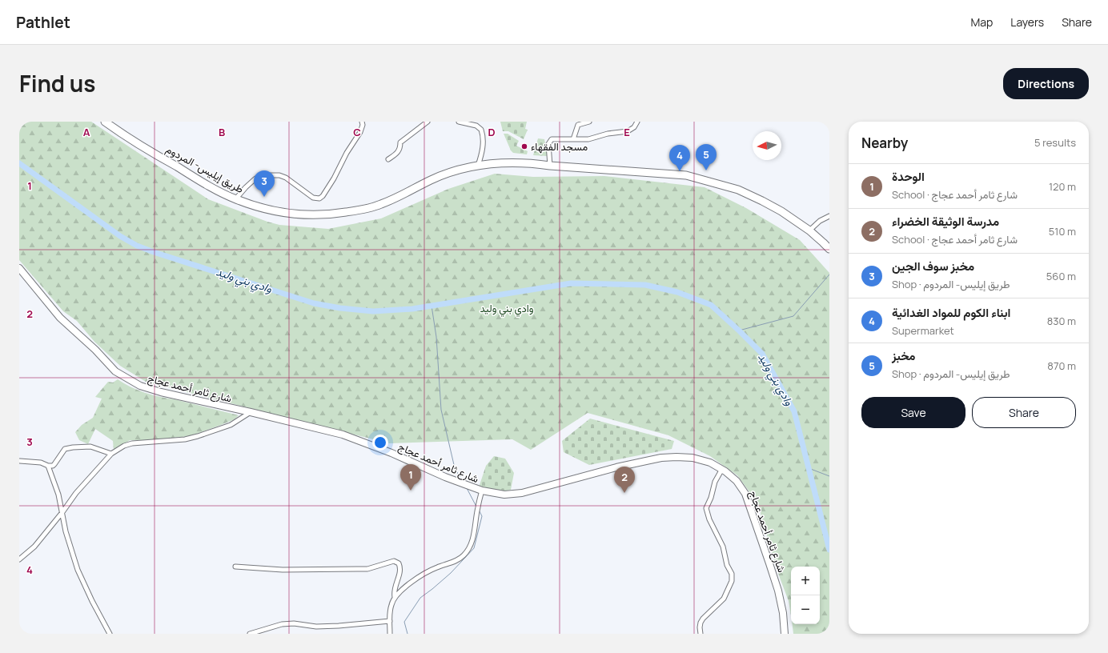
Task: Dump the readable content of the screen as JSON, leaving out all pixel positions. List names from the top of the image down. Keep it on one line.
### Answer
{"streets":{"highway":["طريق إيليس- المردوم"],"main road":["شارع ثامر أحمد عجاج"]},"water":["وادي بني وليد"],"parks":["وادي بني وليد"],"places":["مسجد الفقهاء"],"north":"left","page":{"header":"Pathlet","nav":["Map","Layers","Share"],"title":"Find us","buttons":["Directions",["Save","Share"]],"heading":["Nearby","5 results"],"pins":["5","4","3","1","2"],"list":[{"mark":"1","name":"الوحدة","note":"School · شارع ثامر أحمد عجاج","value":"120 m"},{"mark":"2","name":"مدرسة الوثيقة الخضراء","note":"School · شارع ثامر أحمد عجاج","value":"510 m"},{"mark":"3","name":"مخبز سوف الجين","note":"Shop · طريق إيليس- المردوم","value":"560 m"},{"mark":"4","name":"ابناء الكوم للمواد الغدائية","note":"Supermarket","value":"830 m"},{"mark":"5","name":"مخبز","note":"Shop · طريق إيليس- المردوم","value":"870 m"}],"map_buttons":["+","−"]},"grid":{"columns":["A","B","C","D","E"],"rows":["1","2","3","4"]}}
